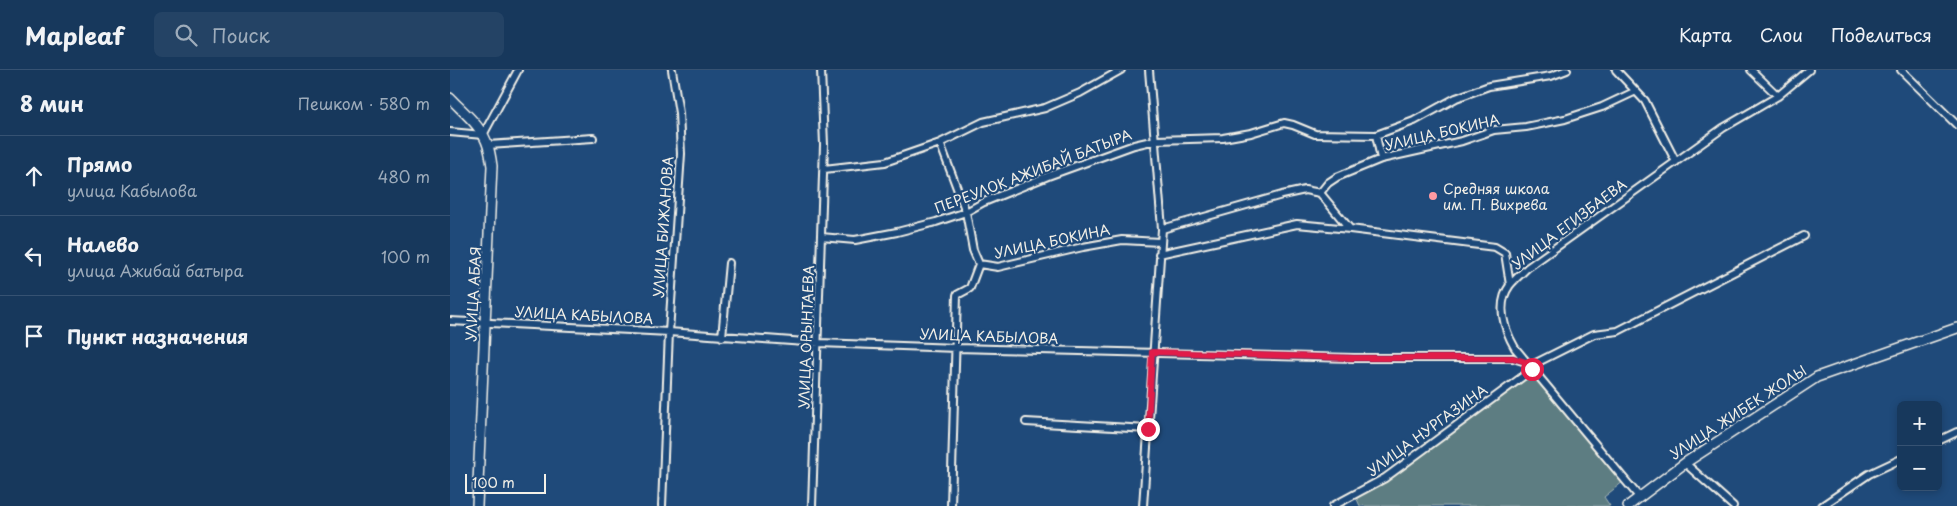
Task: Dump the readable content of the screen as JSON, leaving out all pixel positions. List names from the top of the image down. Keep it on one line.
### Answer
{"streets":{"street":["УЛИЦА БОКИНА","ПЕРЕУЛОК АЖИБАЙ БАТЫРА","УЛИЦА ЕГИЗБАЕВА","УЛИЦА БИЖАНОВА","УЛИЦА АБАЯ","УЛИЦА КАБЫЛОВА","УЛИЦА ОРЫНТАЕВА","УЛИЦА ЖИБЕК ЖОЛЫ","УЛИЦА НУРГАЗИНА"]},"crossings":[["ПЕРЕУЛОК АЖИБАЙ БАТЫРА","УЛИЦА ОРЫНТАЕВА"],["УЛИЦА ЕГИЗБАЕВА","УЛИЦА КАБЫЛОВА"],["УЛИЦА ЕГИЗБАЕВА","УЛИЦА ЖИБЕК ЖОЛЫ"],["УЛИЦА ЕГИЗБАЕВА","УЛИЦА НУРГАЗИНА"],["УЛИЦА БИЖАНОВА","УЛИЦА КАБЫЛОВА"],["УЛИЦА АБАЯ","УЛИЦА КАБЫЛОВА"],["УЛИЦА КАБЫЛОВА","УЛИЦА ОРЫНТАЕВА"],["УЛИЦА КАБЫЛОВА","УЛИЦА НУРГАЗИНА"]],"places":["Средняя школа им. П. Вихрева"],"scale_bar":"100 m","page":{"header":"Mapleaf","search":"Поиск","nav":["Карта","Слои","Поделиться"],"heading":["8 мин","Пешком · 580 m"],"list":[["Прямо","улица Кабылова","480 m"],["Налево","улица Ажибай батыра","100 m"],"Пункт назначения"],"map_buttons":["+","−"],"scale":"100 m"}}
